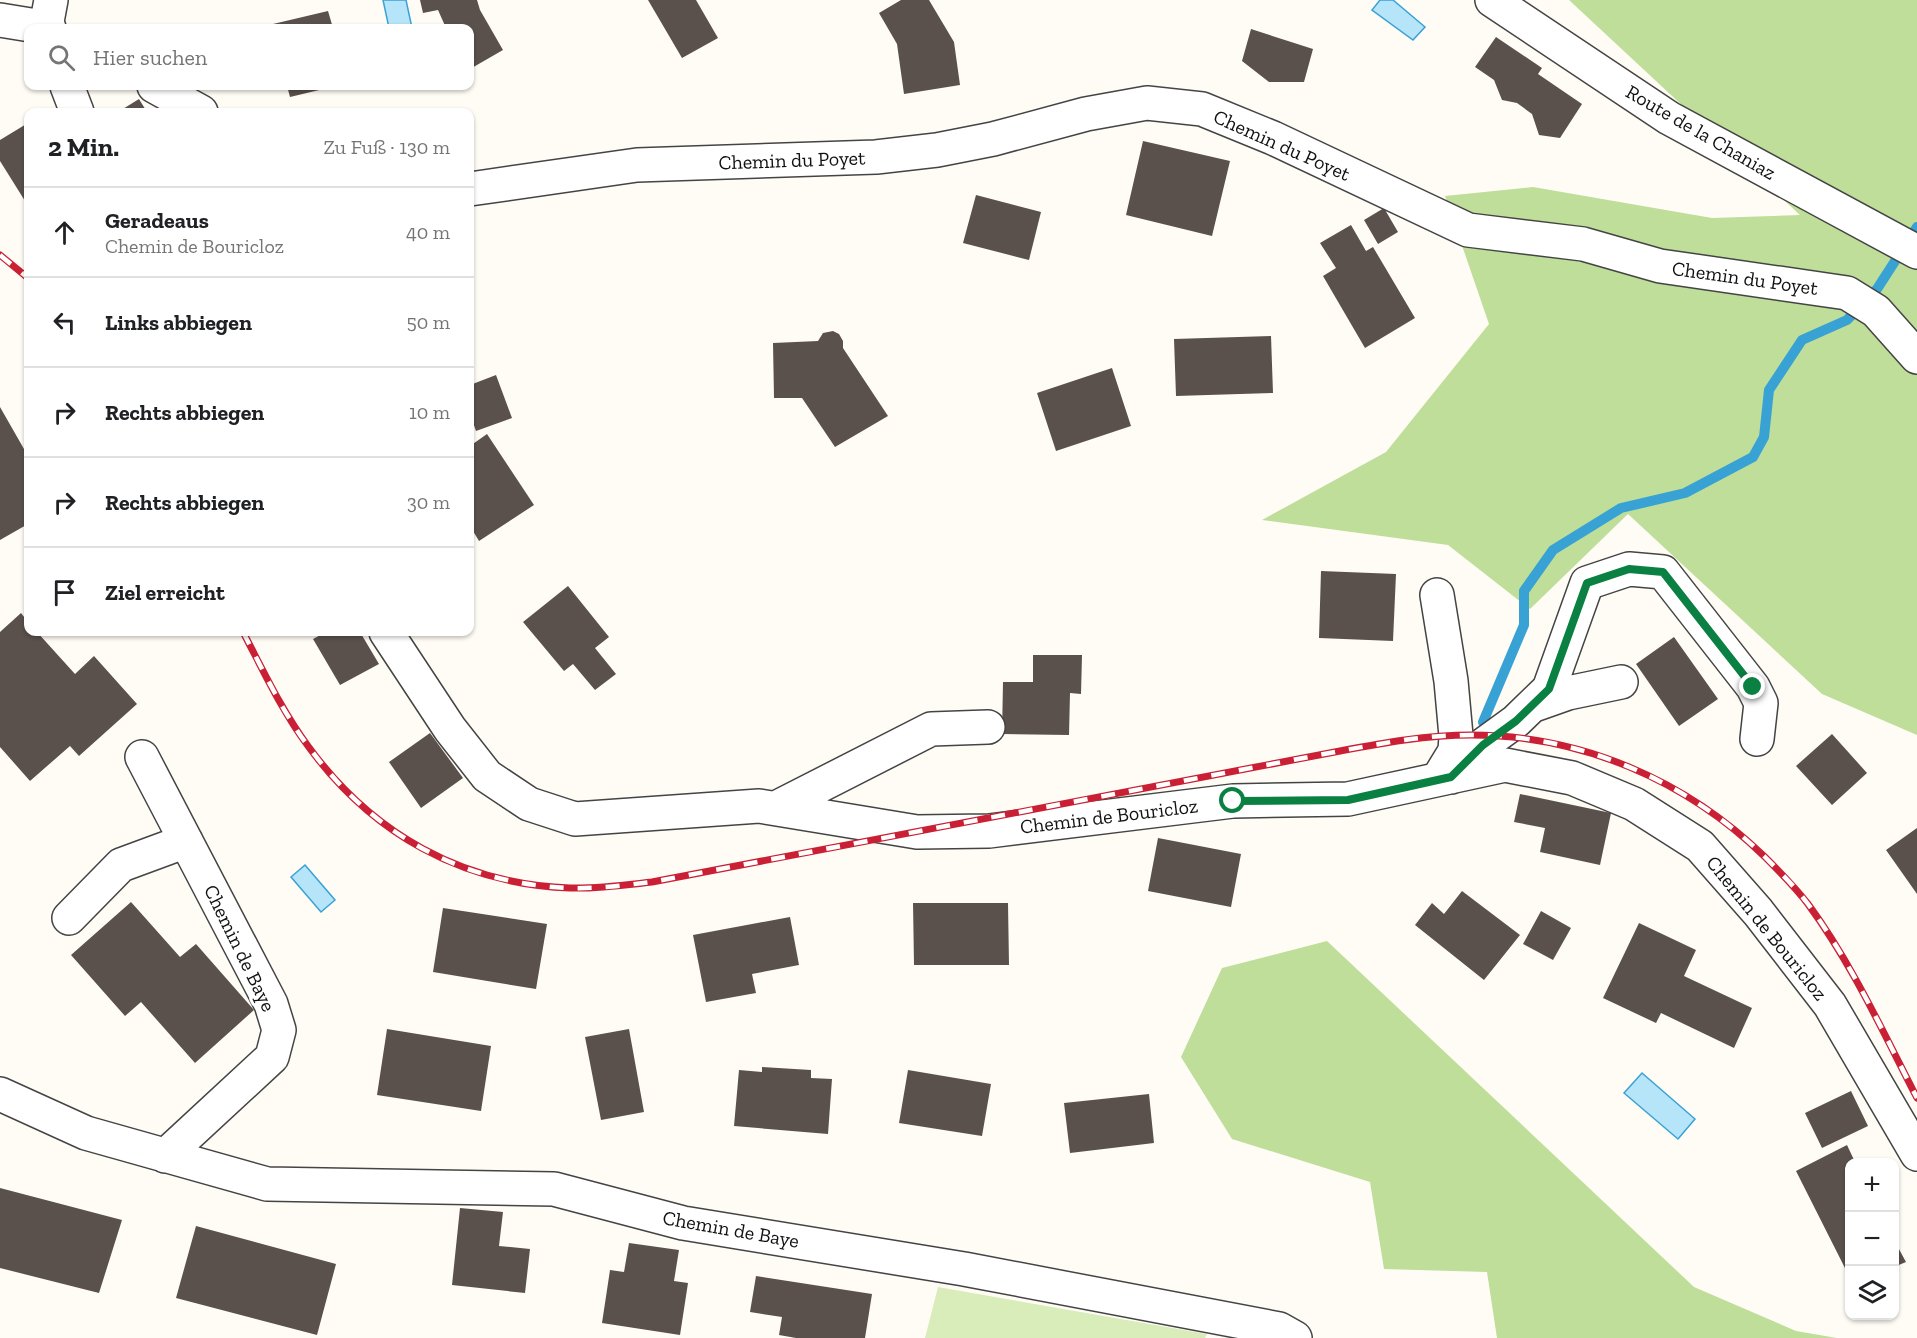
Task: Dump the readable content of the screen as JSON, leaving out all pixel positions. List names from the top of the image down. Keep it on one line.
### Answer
{"streets":{"street":["Route de la Chaniaz","Chemin du Poyet","Chemin de Bouricloz","Chemin de Baye"]},"page":{"search":"Hier suchen","heading":["2 Min.","Zu Fuß · 130 m"],"list":[["Geradeaus","Chemin de Bouricloz","40 m"],["Links abbiegen","50 m"],["Rechts abbiegen","10 m"],["Rechts abbiegen","30 m"],"Ziel erreicht"],"map_buttons":["+","−"]}}
